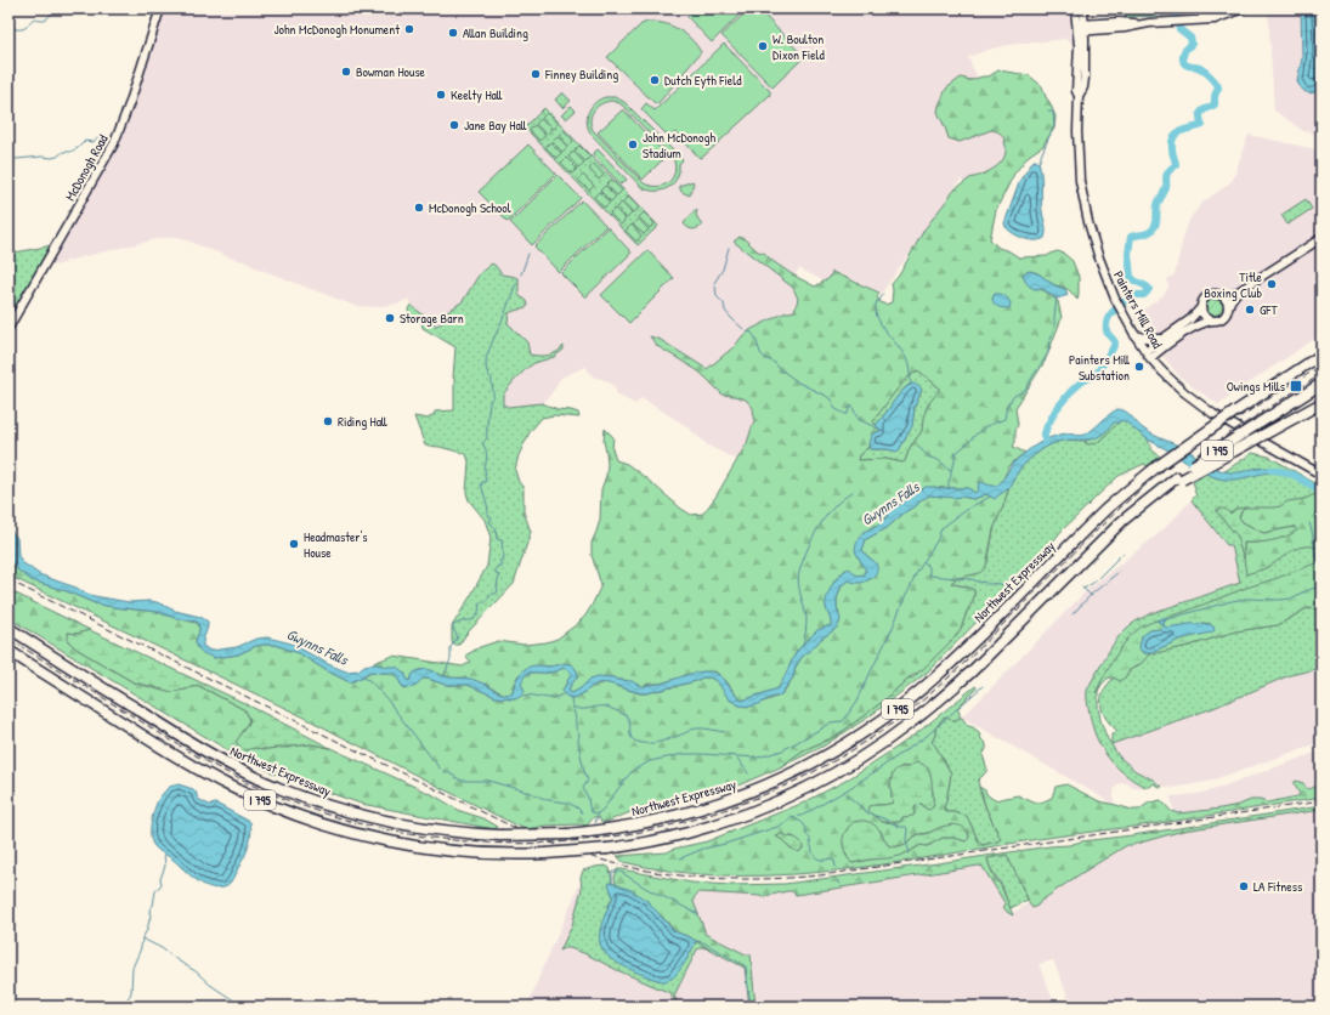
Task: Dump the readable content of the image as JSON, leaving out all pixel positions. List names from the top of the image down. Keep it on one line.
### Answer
{"streets":{"highway":["I 795","Northwest Expressway"],"main road":["McDonogh Road","Painters Mill Road"]},"water":["Gwynns Falls"],"places":{"other":["John McDonogh Monument","Allan Building","W. Boulton Dixon Field","Bowman House","Finney Building","Dutch Eyth Field","Keelty Hall","Jane Bay Hall","John McDonogh Stadium","McDonogh School","Title Boxing Club","GFT","Storage Barn","Painters Mill Substation","Riding Hall","Headmaster's House","LA Fitness"],"transit":["Owings Mills"]}}
